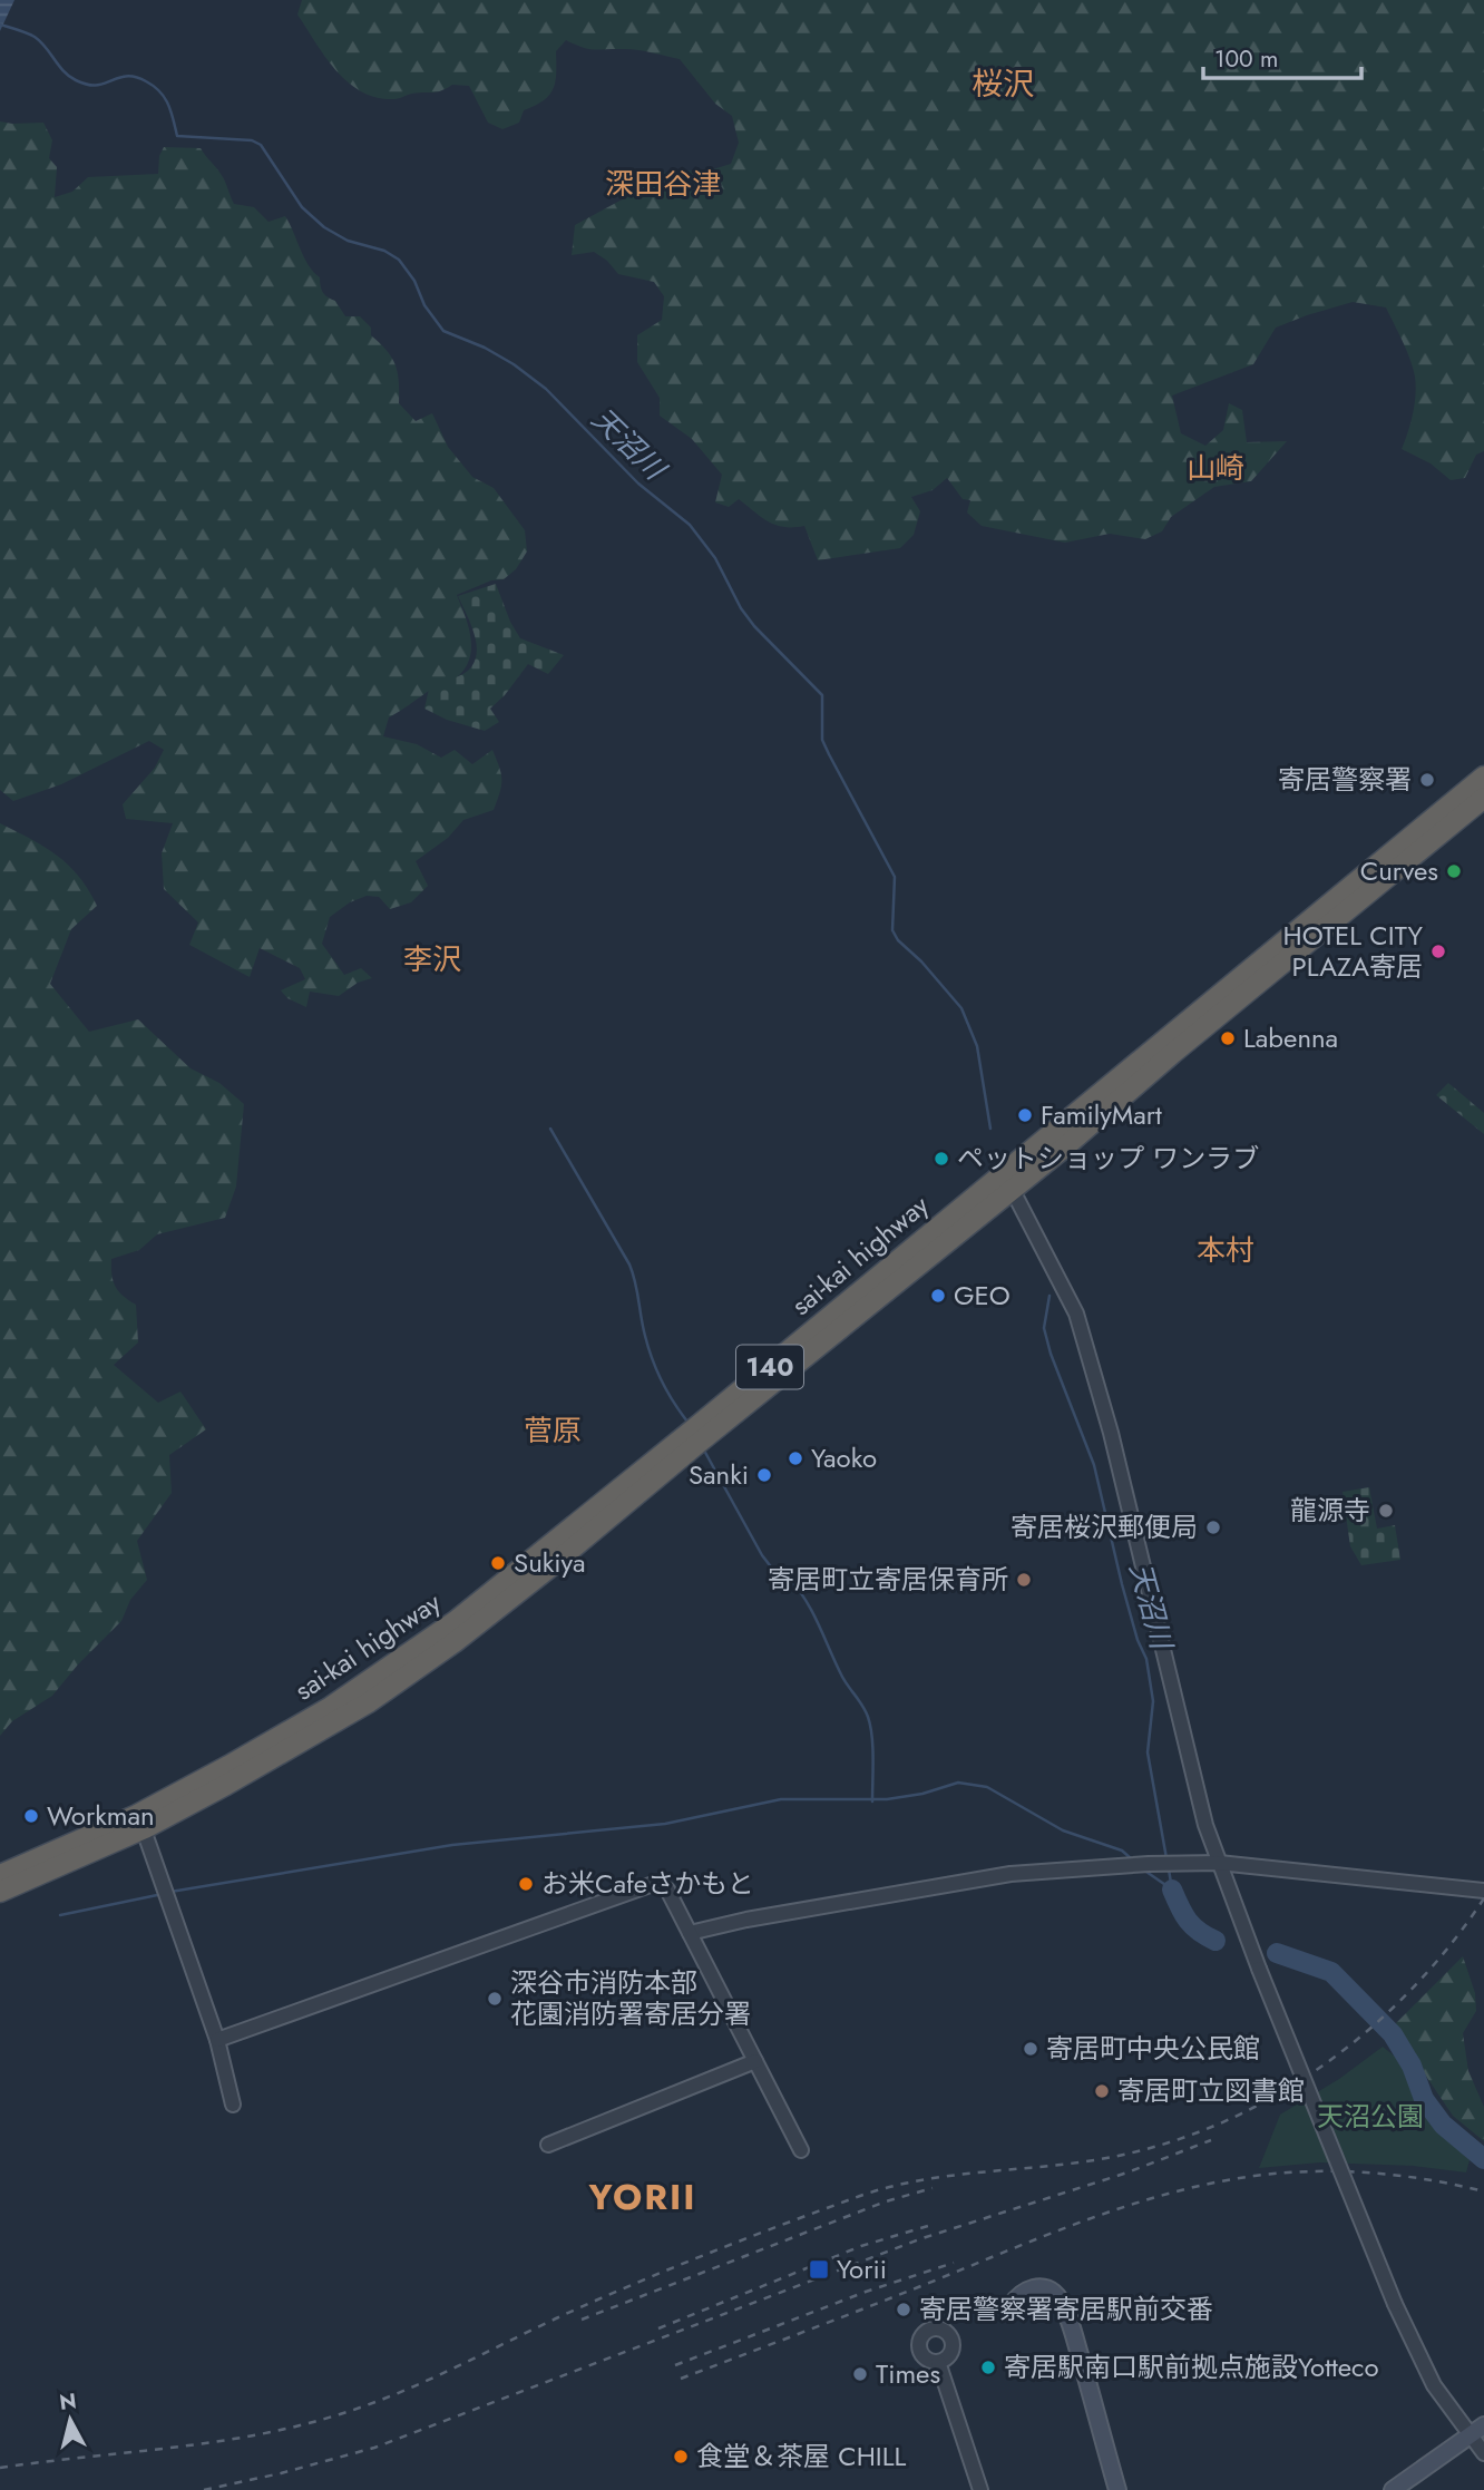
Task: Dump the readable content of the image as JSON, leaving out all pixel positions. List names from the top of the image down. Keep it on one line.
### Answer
{"streets":{"highway":["sai-kai highway","140"]},"districts":["桜沢","深田谷津","山崎","李沢","本村","菅原","YORII"],"water":["天沼川"],"parks":["天沼公園"],"places":{"other":["寄居警察署","Curves","HOTEL CITY PLAZA寄居","Labenna","FamilyMart","ペットショップ ワンラブ","GEO","Yaoko","Sanki","龍源寺","寄居桜沢郵便局","Sukiya","寄居町立寄居保育所","Workman","お米Cafeさかもと","深谷市消防本部 花園消防署寄居分署","寄居町中央公民館","寄居町立図書館","寄居警察署寄居駅前交番","寄居駅南口駅前拠点施設Yotteco","Times","食堂＆茶屋 CHILL"],"transit":["Yorii"]},"scale_bar":"100 m","north":"top"}
